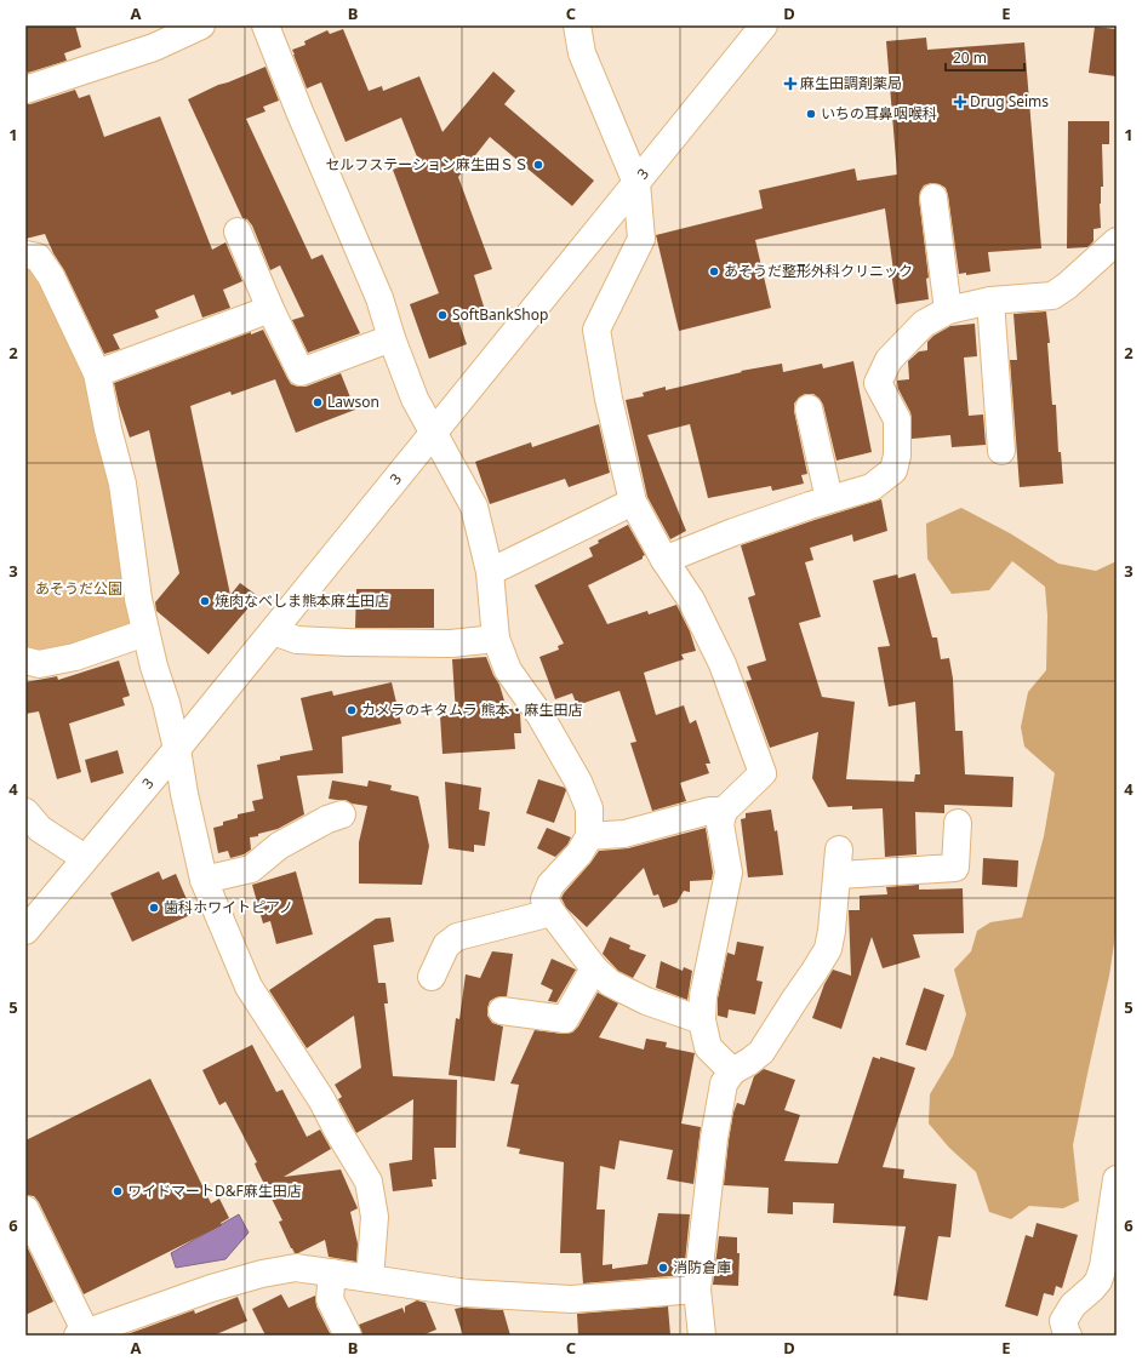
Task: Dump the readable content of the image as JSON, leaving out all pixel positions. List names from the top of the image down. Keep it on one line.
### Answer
{"streets":{"street":["3"]},"parks":["あそうだ公園"],"places":{"health":["麻生田調剤薬局","Drug Seims"],"other":["いちの耳鼻咽喉科","セルフステーション麻生田ＳＳ","あそうだ整形外科クリニック","SoftBankShop","Lawson","焼肉なべしま熊本麻生田店","カメラのキタムラ 熊本・麻生田店","歯科ホワイトピアノ","ワイドマートD&F麻生田店","消防倉庫"]},"scale_bar":"20 m","grid":{"columns":["A","B","C","D","E"],"rows":["1","2","3","4","5","6"]}}
